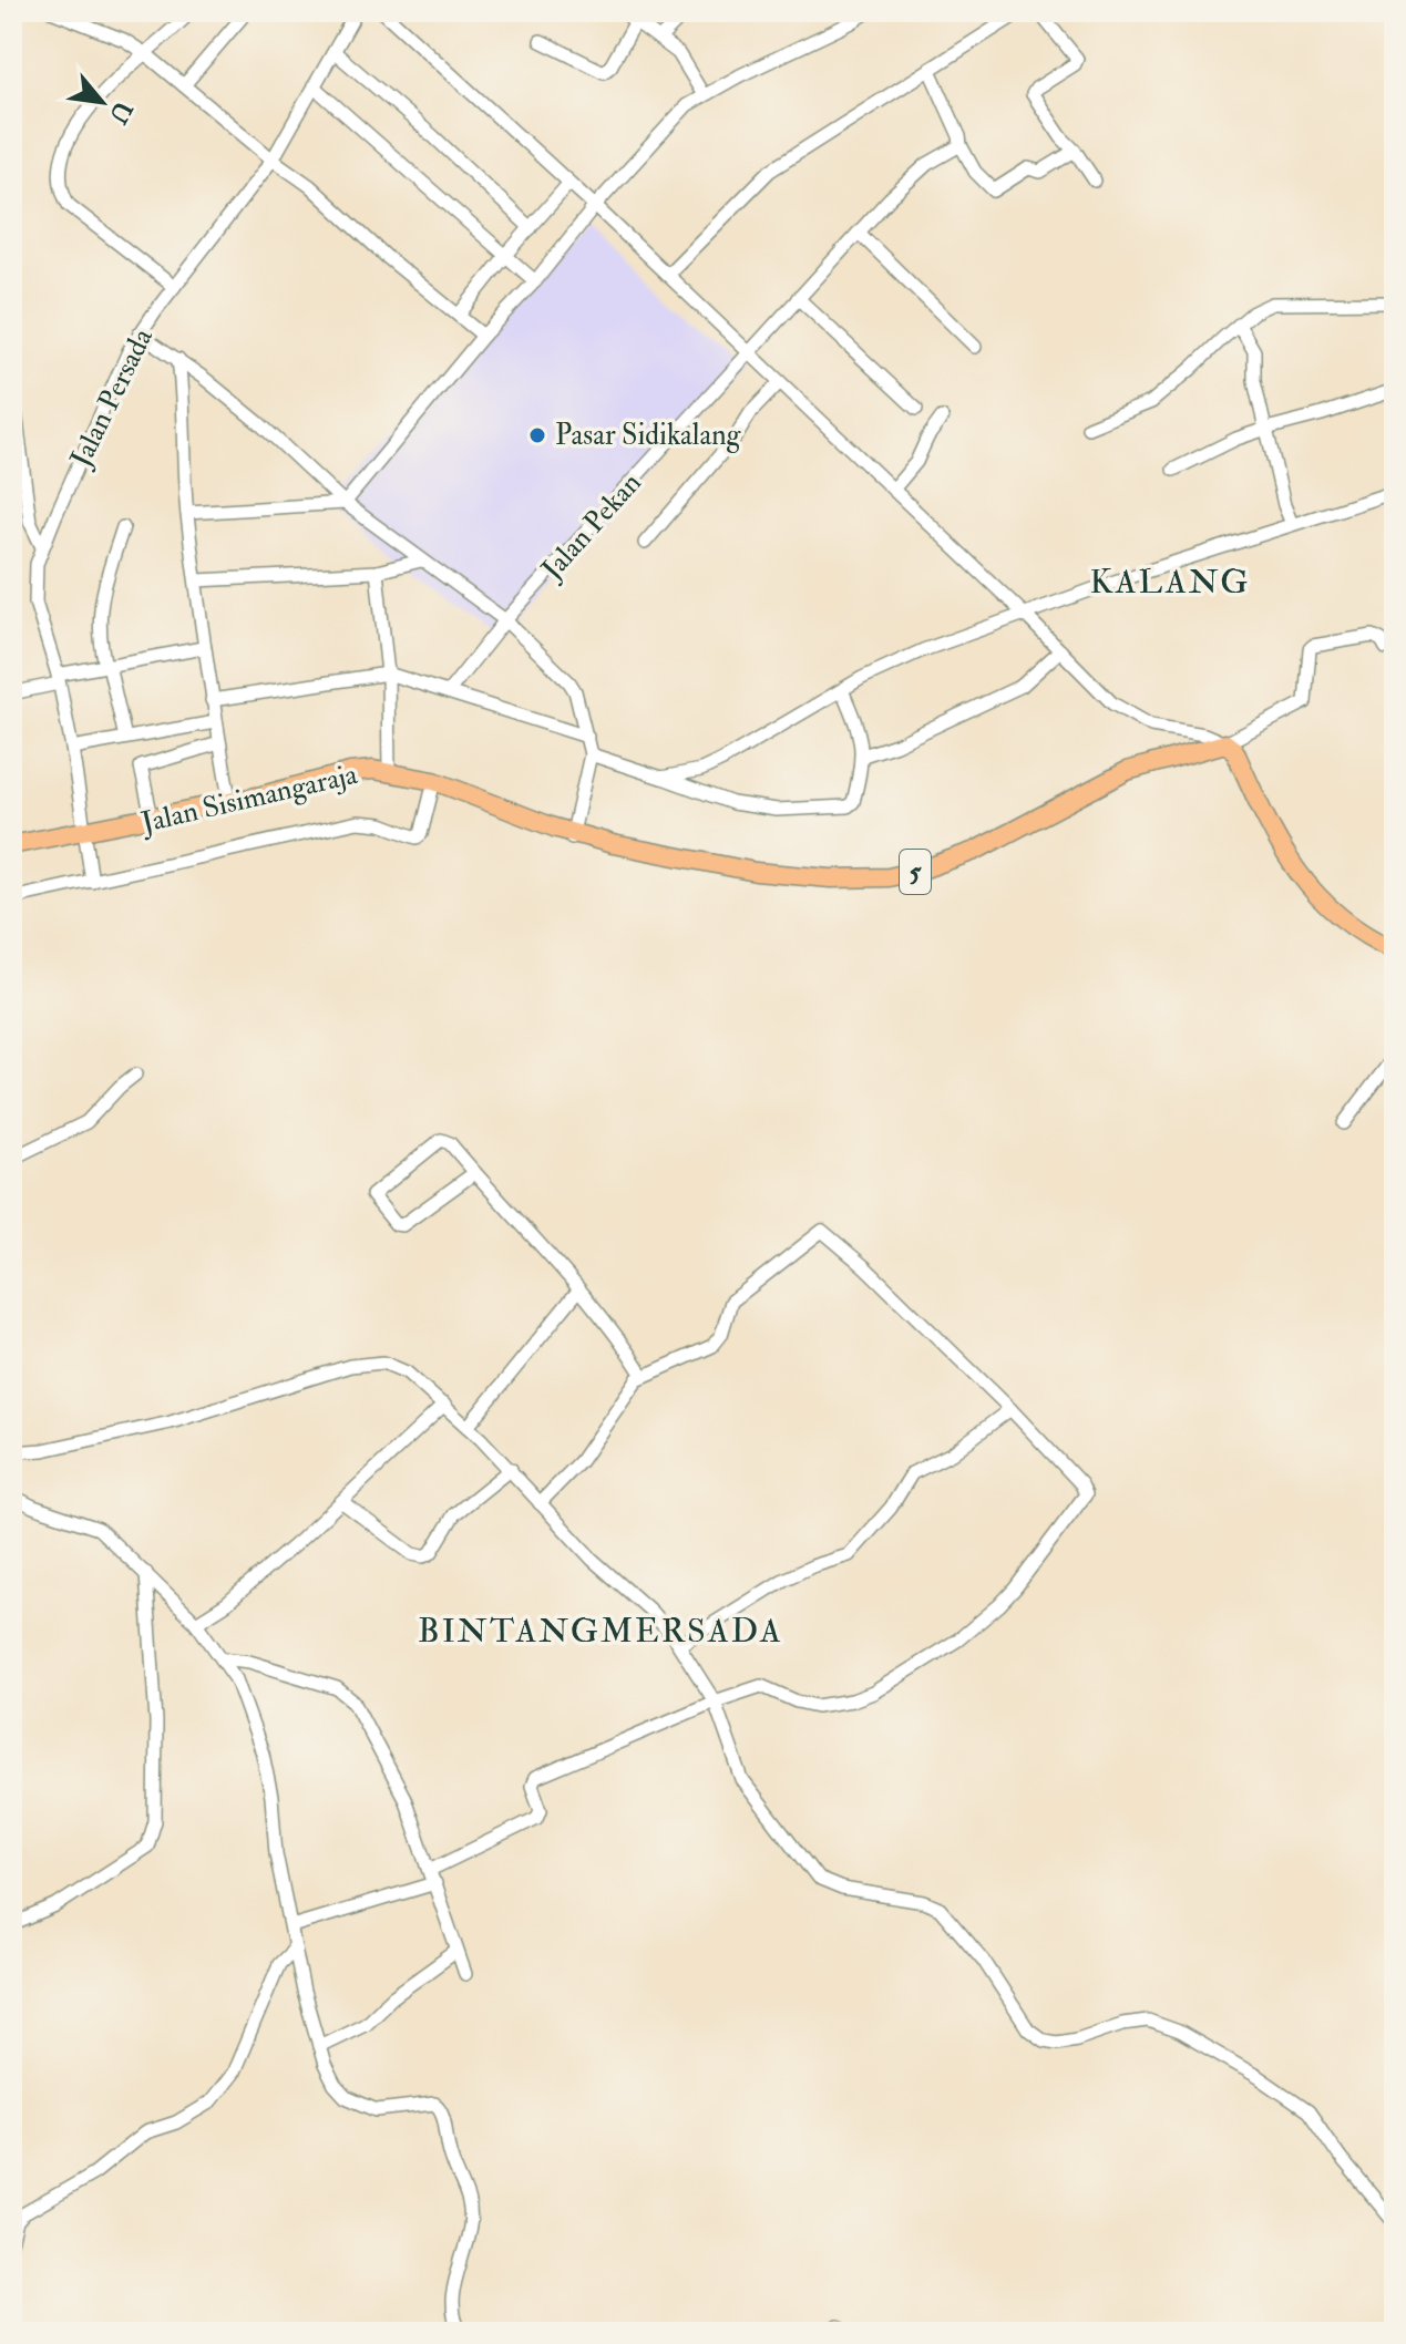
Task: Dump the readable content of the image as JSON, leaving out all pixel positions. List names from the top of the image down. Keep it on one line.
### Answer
{"streets":{"highway":["Jalan Sisimangaraja","5"],"street":["Jalan Persada","Jalan Pekan"]},"crossings":[["Jalan Persada","Jalan Sisimangaraja"]],"districts":["KALANG","BINTANGMERSADA"],"places":["Pasar Sidikalang"],"north":"bottom right"}
